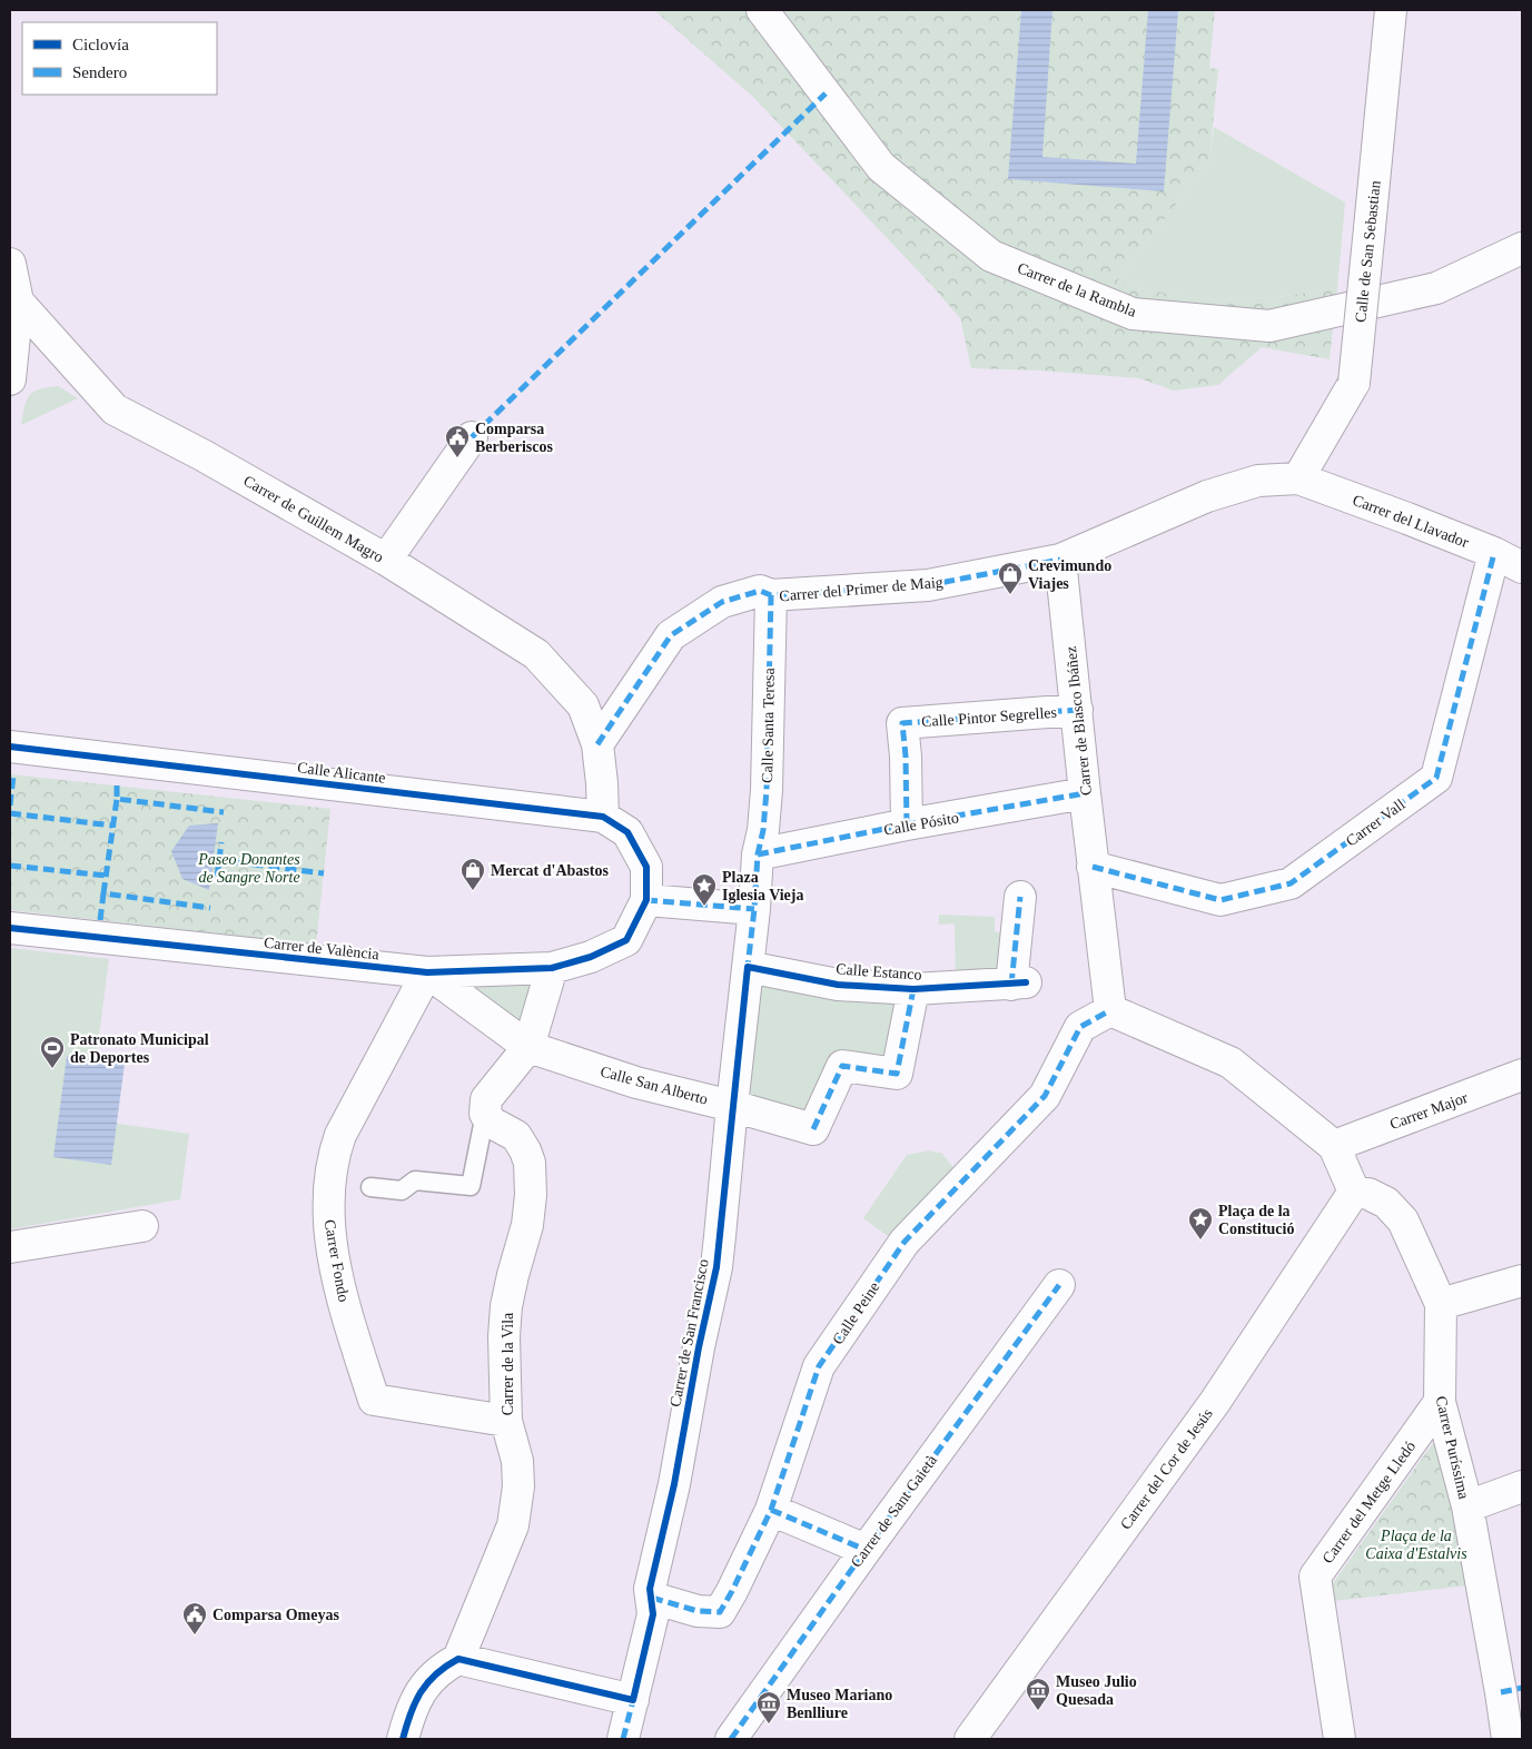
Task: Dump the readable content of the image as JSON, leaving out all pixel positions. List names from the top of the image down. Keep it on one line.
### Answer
{"streets":{"street":["Calle de San Sebastian","Carrer de la Rambla","Carrer de Guillem Magro","Carrer del Llavador","Carrer del Primer de Maig","Calle Pintor Segrelles","Carrer de Blasco Ibáñez","Calle Santa Teresa","Calle Alicante","Carrer Vall","Calle Pósito","Carrer de València","Calle Estanco","Calle San Alberto","Carrer Major","Carrer Fondo","Calle Peine","Carrer de San Francisco","Carrer de la Vila","Carrer Puríssima","Carrer del Cor de Jesús","Carrer del Metge Lledó","Carrer de Sant Gaietà"]},"crossings":[["Calle de San Sebastian","Carrer del Llavador"],["Carrer de Guillem Magro","Carrer del Primer de Maig"],["Carrer de Guillem Magro","Calle Alicante"],["Carrer del Llavador","Carrer Vall"],["Carrer del Primer de Maig","Carrer de Blasco Ibáñez"],["Carrer del Primer de Maig","Calle Santa Teresa"],["Calle Pintor Segrelles","Carrer de Blasco Ibáñez"],["Calle Pintor Segrelles","Calle Pósito"],["Carrer de Blasco Ibáñez","Carrer Vall"],["Carrer de Blasco Ibáñez","Calle Pósito"],["Carrer de Blasco Ibáñez","Calle Peine"],["Calle Santa Teresa","Calle Pósito"],["Calle Santa Teresa","Carrer de San Francisco"],["Calle Alicante","Carrer de València"],["Carrer de València","Carrer Fondo"],["Calle Estanco","Calle San Alberto"],["Calle Estanco","Carrer de San Francisco"],["Calle San Alberto","Carrer de San Francisco"],["Carrer Fondo","Carrer de la Vila"],["Calle Peine","Carrer de San Francisco"],["Carrer Puríssima","Carrer del Cor de Jesús"],["Carrer Puríssima","Carrer del Metge Lledó"]],"parks":["Paseo Donantes de Sangre Norte","Plaça de la Caixa d'Estalvis"],"places":{"public building":["Comparsa Berberiscos","Comparsa Omeyas"],"shop":["Crevimundo Viajes","Mercat d'Abastos"],"place":["Plaza Iglesia Vieja","Plaça de la Constitució"],"sports":["Patronato Municipal de Deportes"],"museum":["Museo Julio Quesada","Museo Mariano Benlliure"]},"legend":["Ciclovía","Sendero"]}
